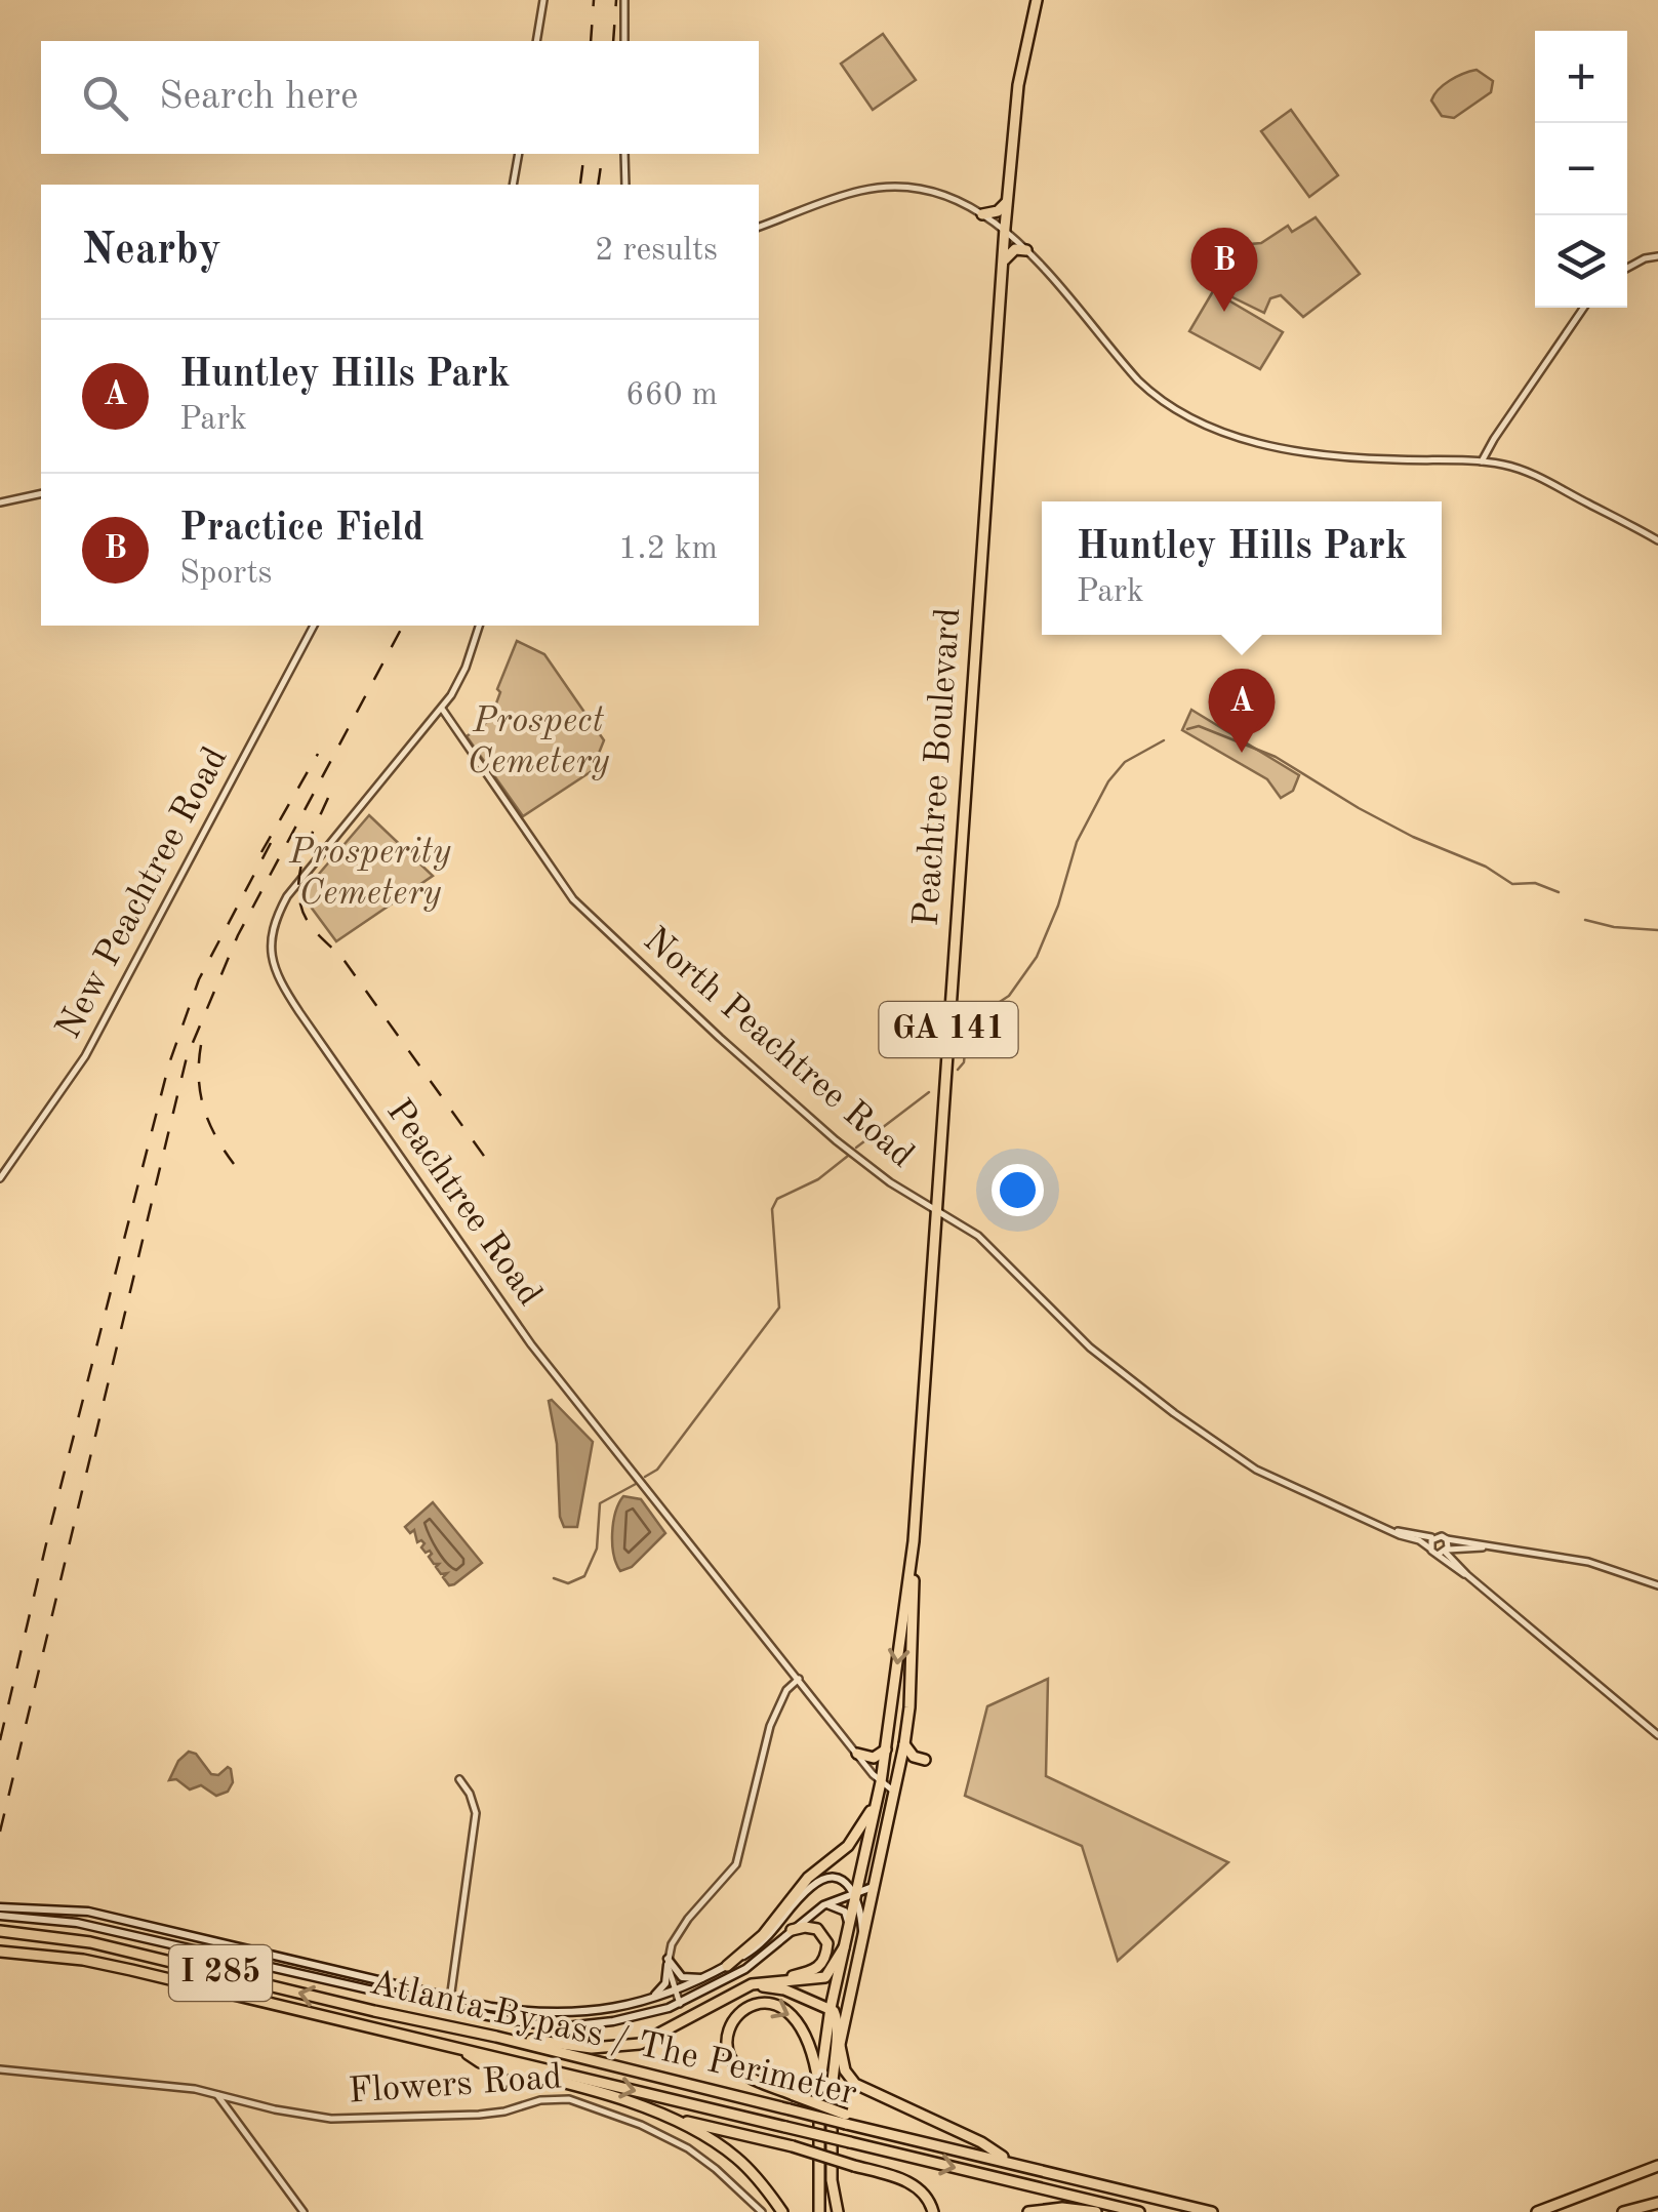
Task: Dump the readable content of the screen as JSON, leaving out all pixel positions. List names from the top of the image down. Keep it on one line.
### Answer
{"streets":{"highway":["Peachtree Boulevard","GA 141","I 285","Atlanta Bypass / The Perimeter"],"street":["New Peachtree Road","North Peachtree Road","Peachtree Road","Flowers Road"]},"crossings":[["Peachtree Boulevard","GA 141"],["Peachtree Boulevard","North Peachtree Road"],["Peachtree Boulevard","Peachtree Road"],["GA 141","Peachtree Road"],["North Peachtree Road","Peachtree Road"]],"parks":["Prospect Cemetery","Prosperity Cemetery"],"page":{"map_buttons":["+","−"],"search":"Search here","heading":["Nearby","2 results"],"pins":["B","A"],"list":[{"mark":"A","name":"Huntley Hills Park","note":"Park","value":"660 m"},{"mark":"B","name":"Practice Field","note":"Sports","value":"1.2 km"}],"popup":["Huntley Hills Park","Park"]}}
